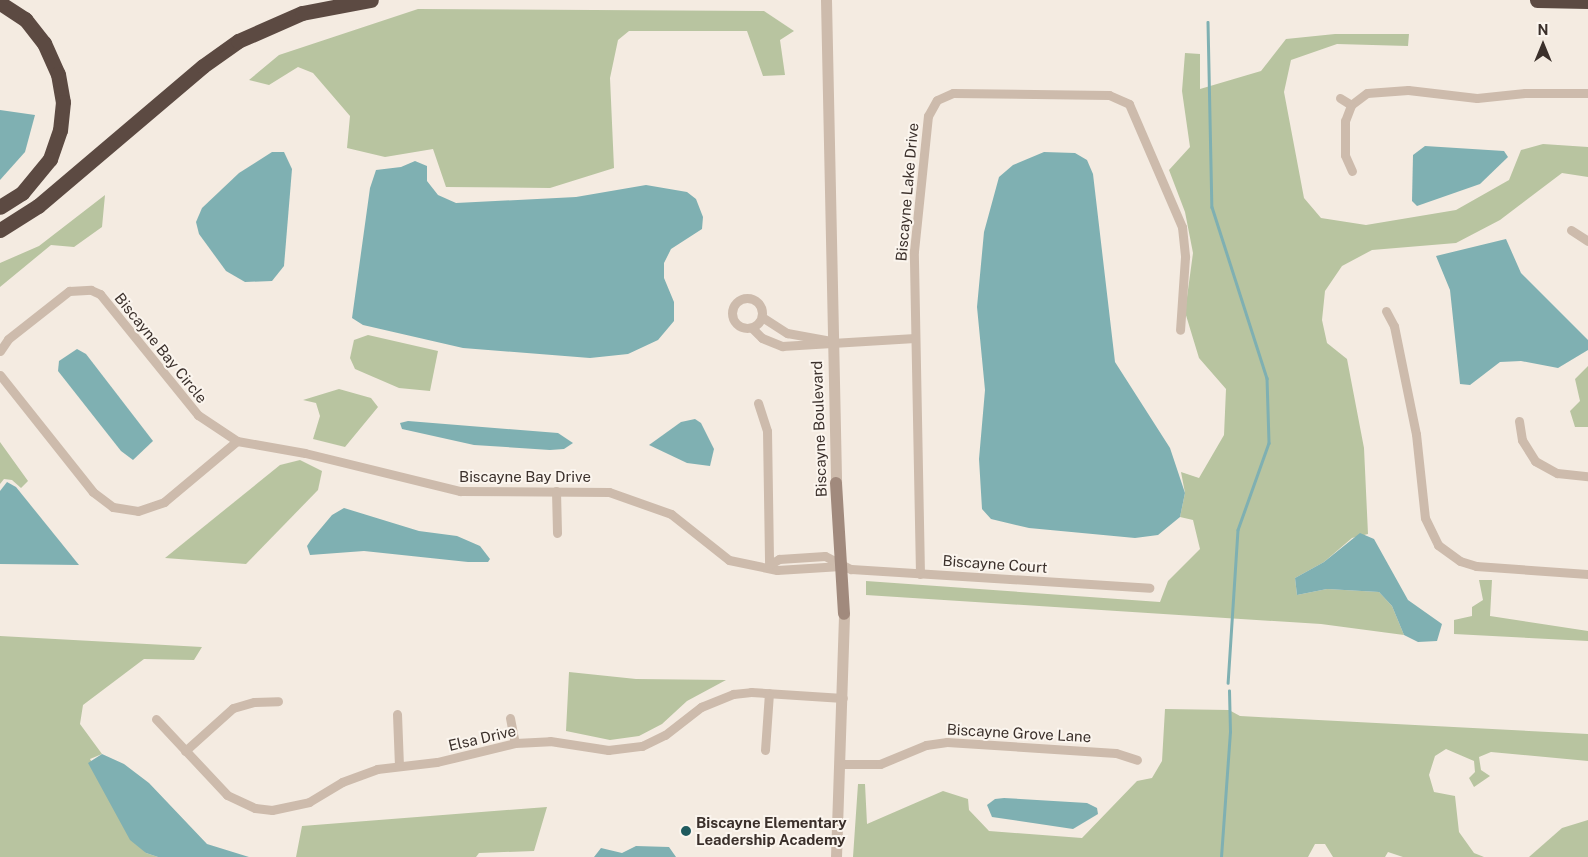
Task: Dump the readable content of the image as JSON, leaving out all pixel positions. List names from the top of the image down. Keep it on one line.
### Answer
{"streets":{"main road":["Biscayne Boulevard"],"street":["Biscayne Lake Drive","Biscayne Bay Circle","Biscayne Bay Drive","Biscayne Court","Biscayne Grove Lane","Elsa Drive"]},"crossings":[["Biscayne Lake Drive","Biscayne Court"],["Biscayne Bay Circle","Biscayne Bay Drive"],["Biscayne Boulevard","Biscayne Bay Drive"],["Biscayne Boulevard","Biscayne Court"],["Biscayne Boulevard","Biscayne Grove Lane"],["Biscayne Boulevard","Elsa Drive"],["Biscayne Bay Drive","Biscayne Court"]],"places":["Biscayne Elementary Leadership Academy"],"north":"top"}
